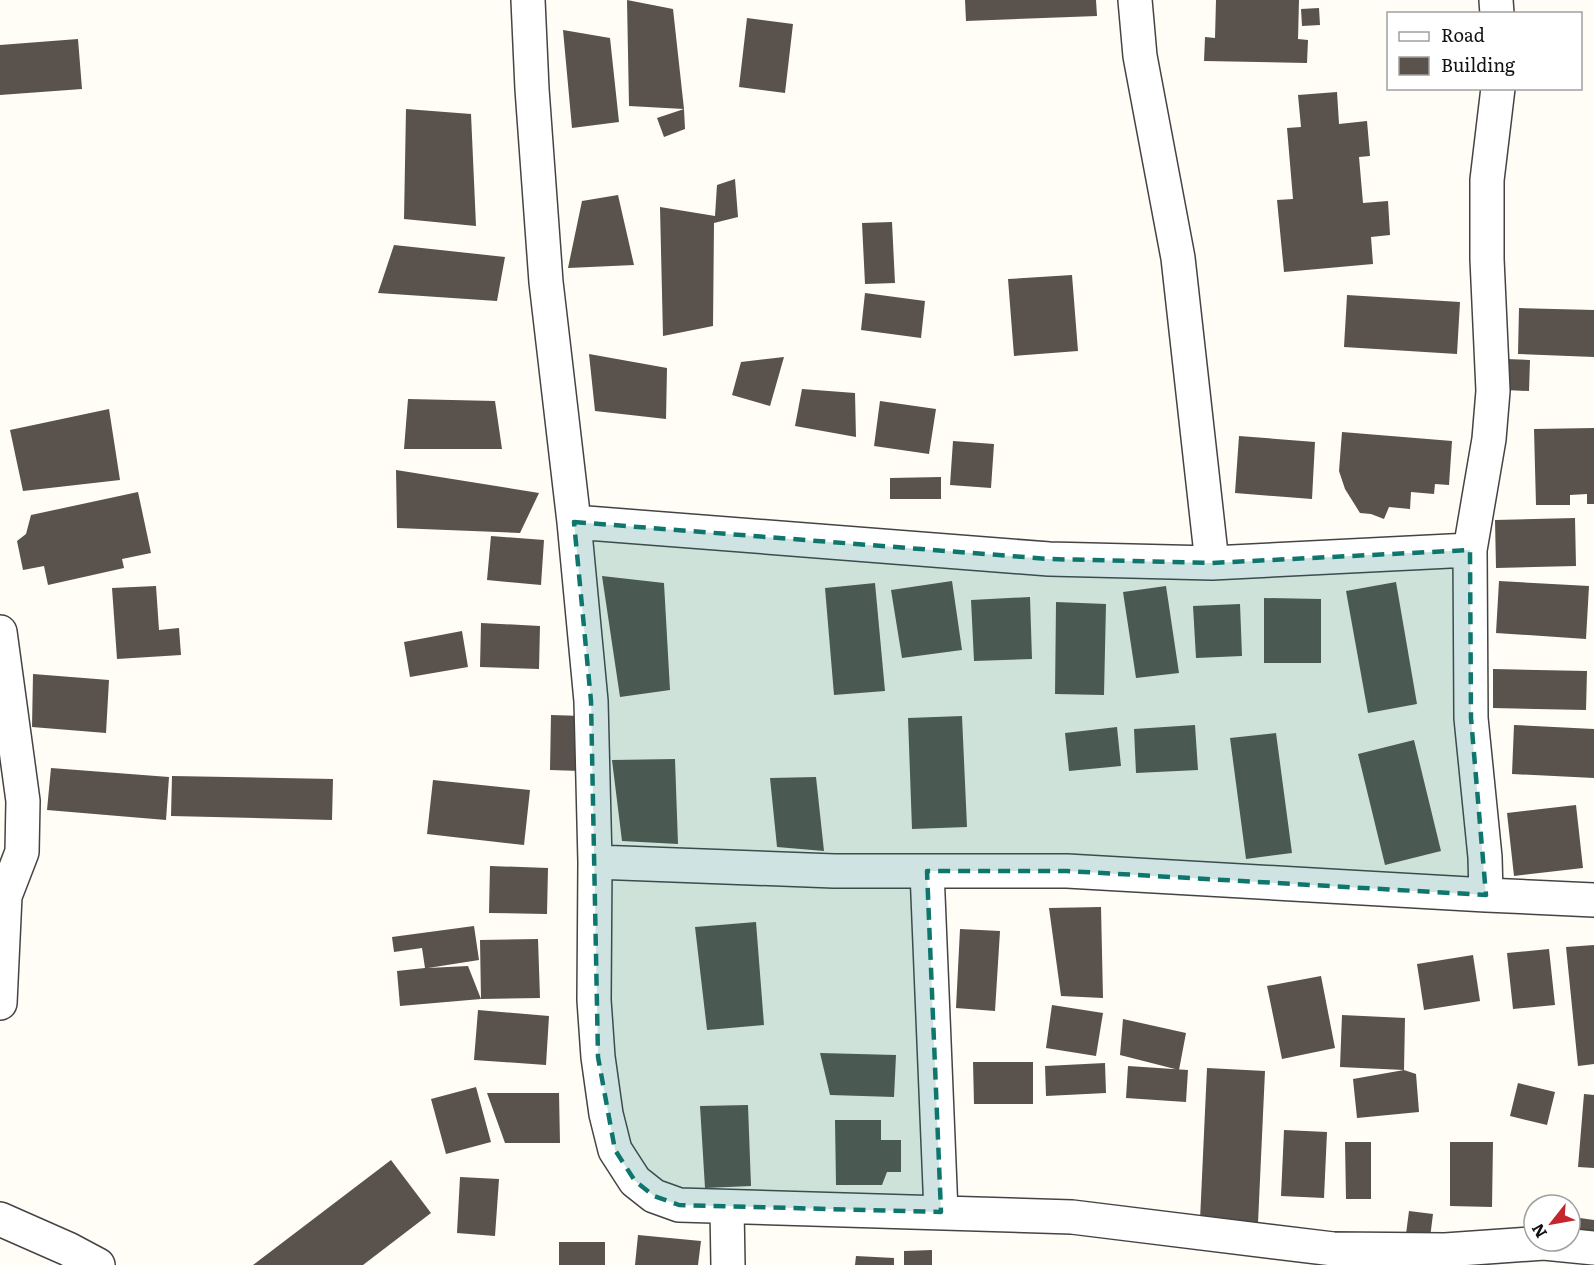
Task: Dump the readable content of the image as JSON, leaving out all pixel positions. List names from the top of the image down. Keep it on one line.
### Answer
{"legend":["Road","Building"],"north":"bottom left"}
